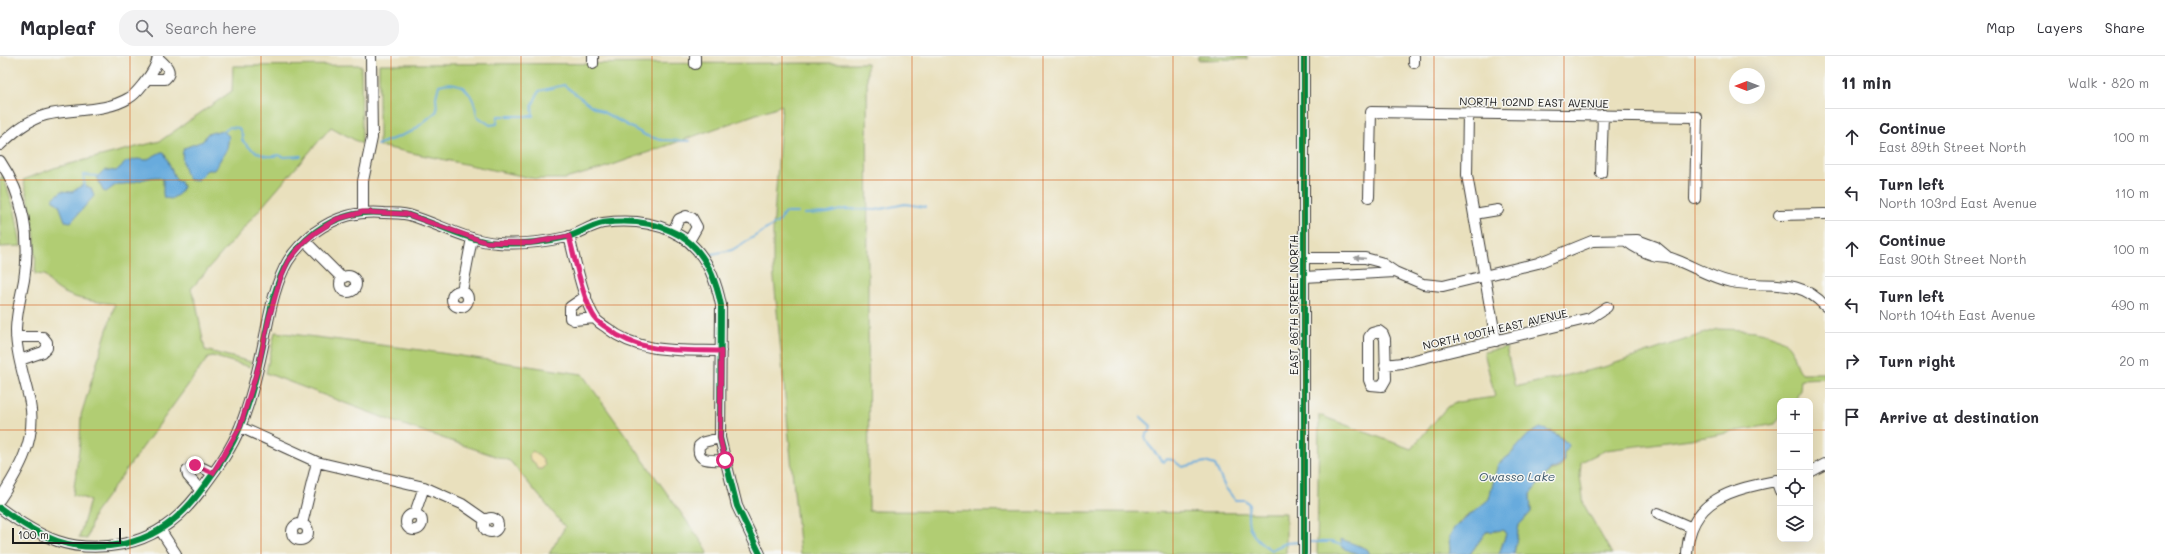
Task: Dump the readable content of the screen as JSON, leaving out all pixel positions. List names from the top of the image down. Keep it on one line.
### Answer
{"streets":{"street":["NORTH 102ND EAST AVENUE","EAST 86TH STREET NORTH","NORTH 100TH EAST AVENUE"]},"water":["Owasso Lake"],"scale_bar":"100 m","north":"left","page":{"header":"Mapleaf","search":"Search here","nav":["Map","Layers","Share"],"heading":["11 min","Walk · 820 m"],"list":[["Continue","East 89th Street North","100 m"],["Turn left","North 103rd East Avenue","110 m"],["Continue","East 90th Street North","100 m"],["Turn left","North 104th East Avenue","490 m"],["Turn right","20 m"],"Arrive at destination"],"map_buttons":["+","−"],"scale":"100 m"}}
